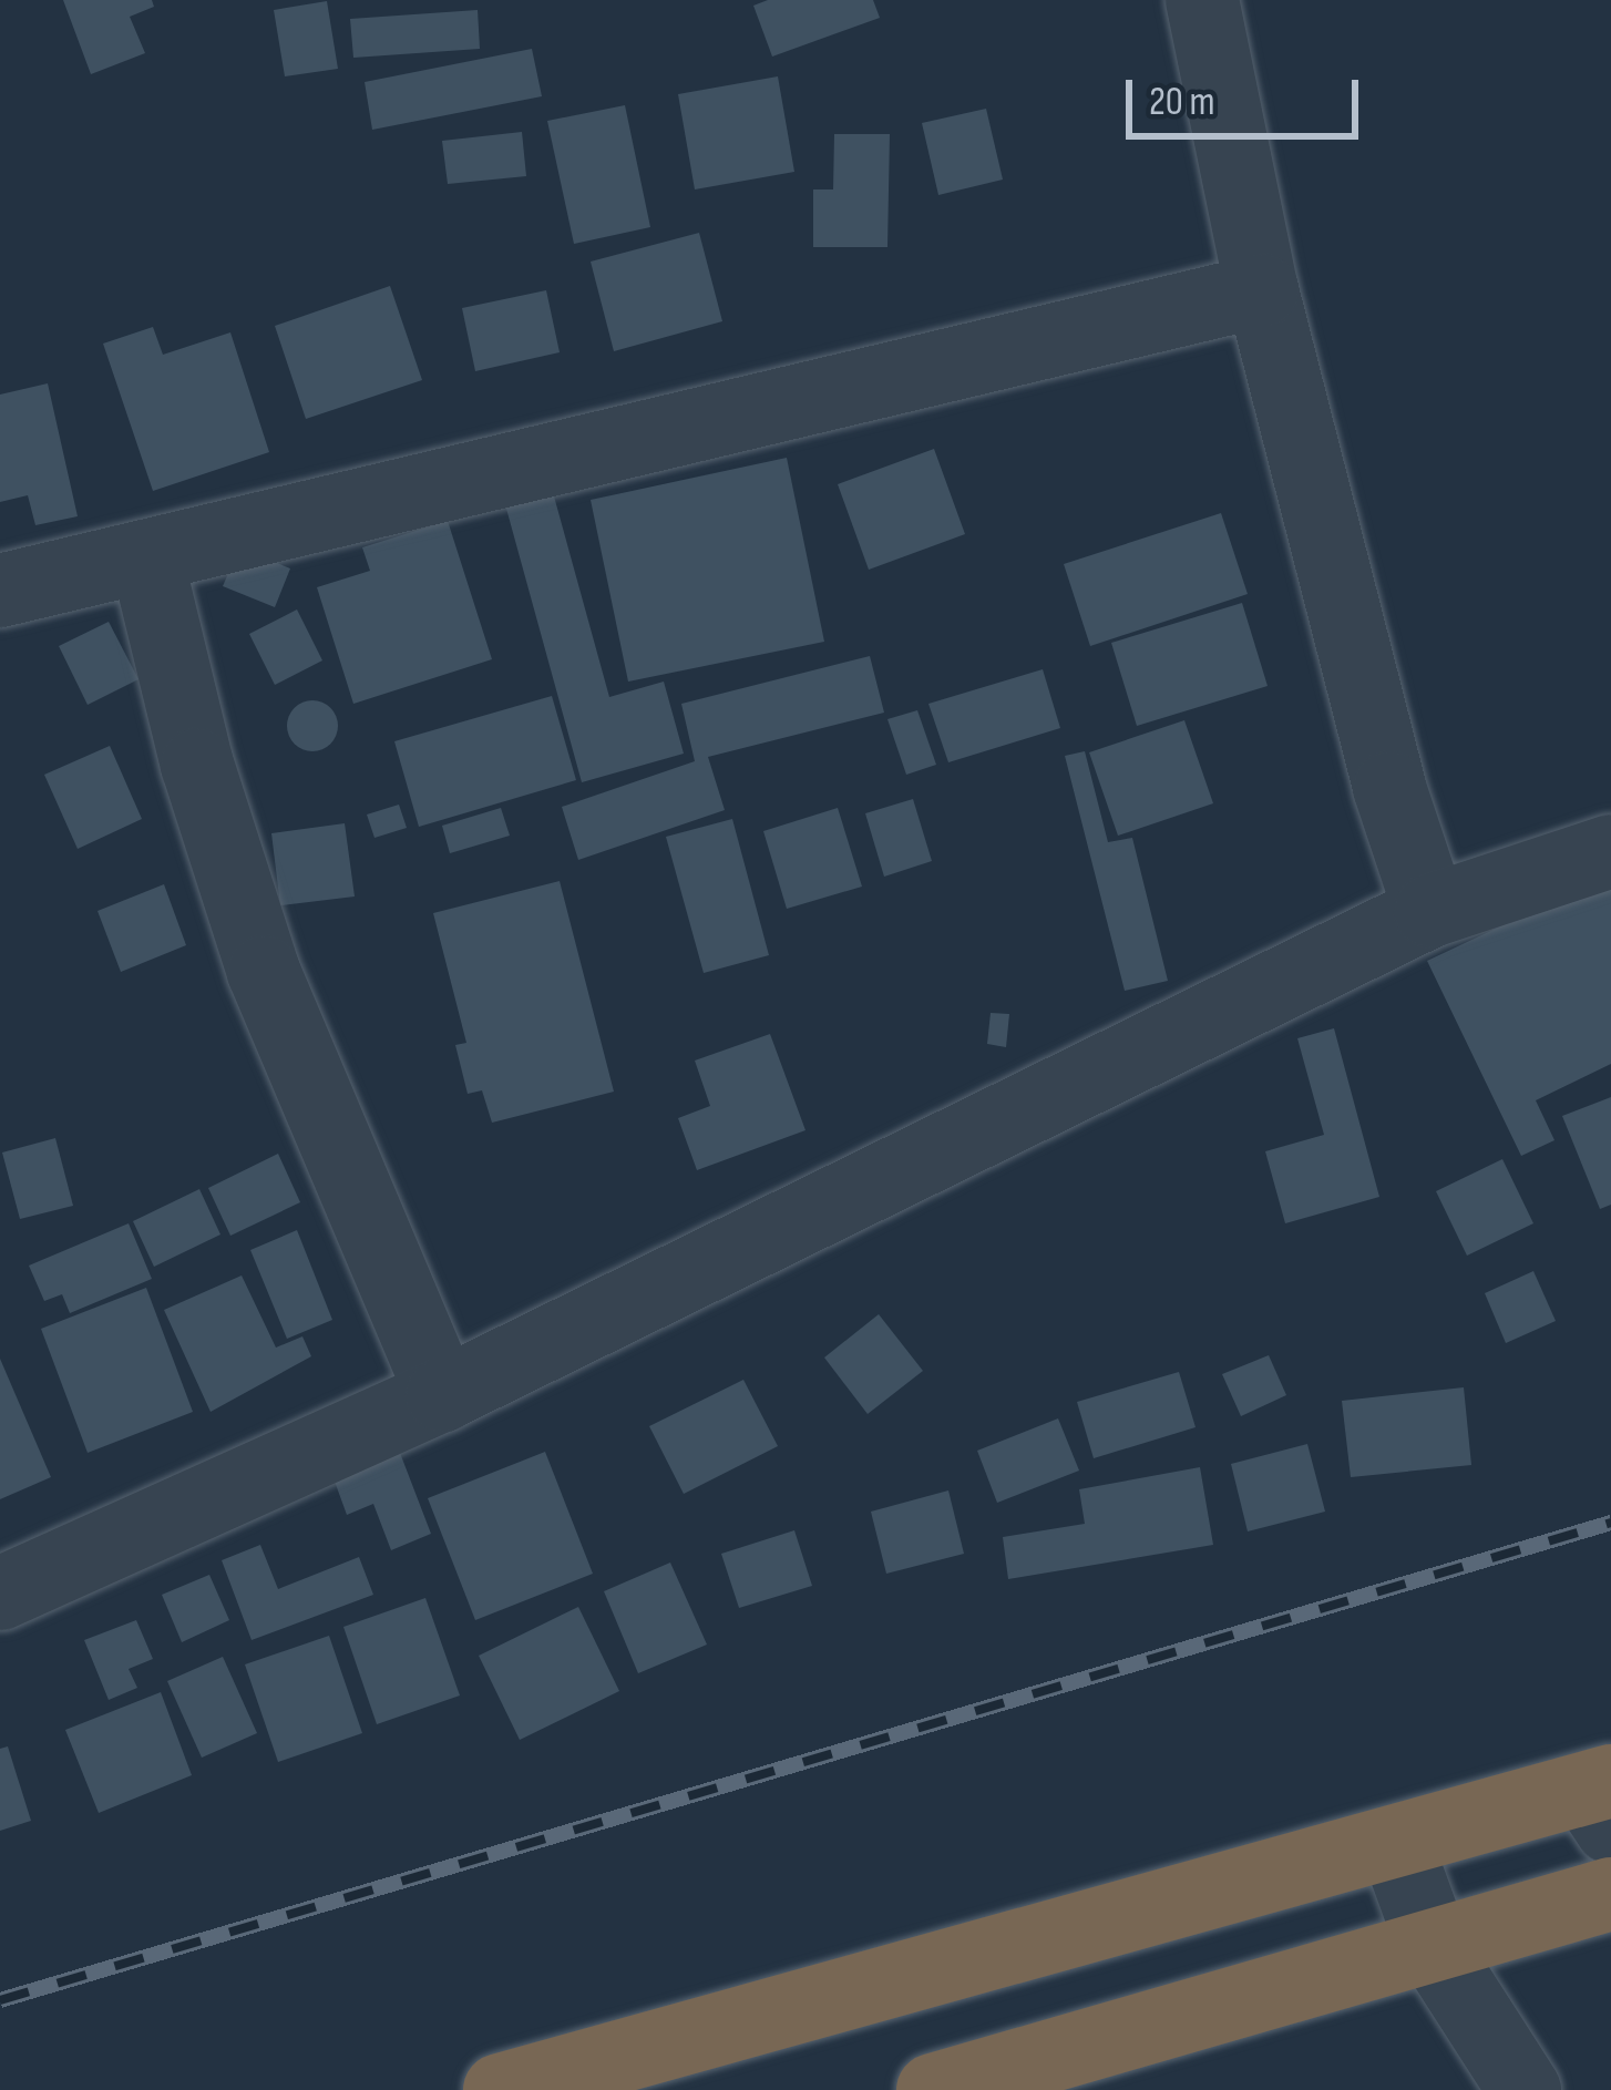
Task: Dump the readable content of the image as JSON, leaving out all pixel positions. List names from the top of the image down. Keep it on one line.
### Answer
{"scale_bar":"20 m"}
